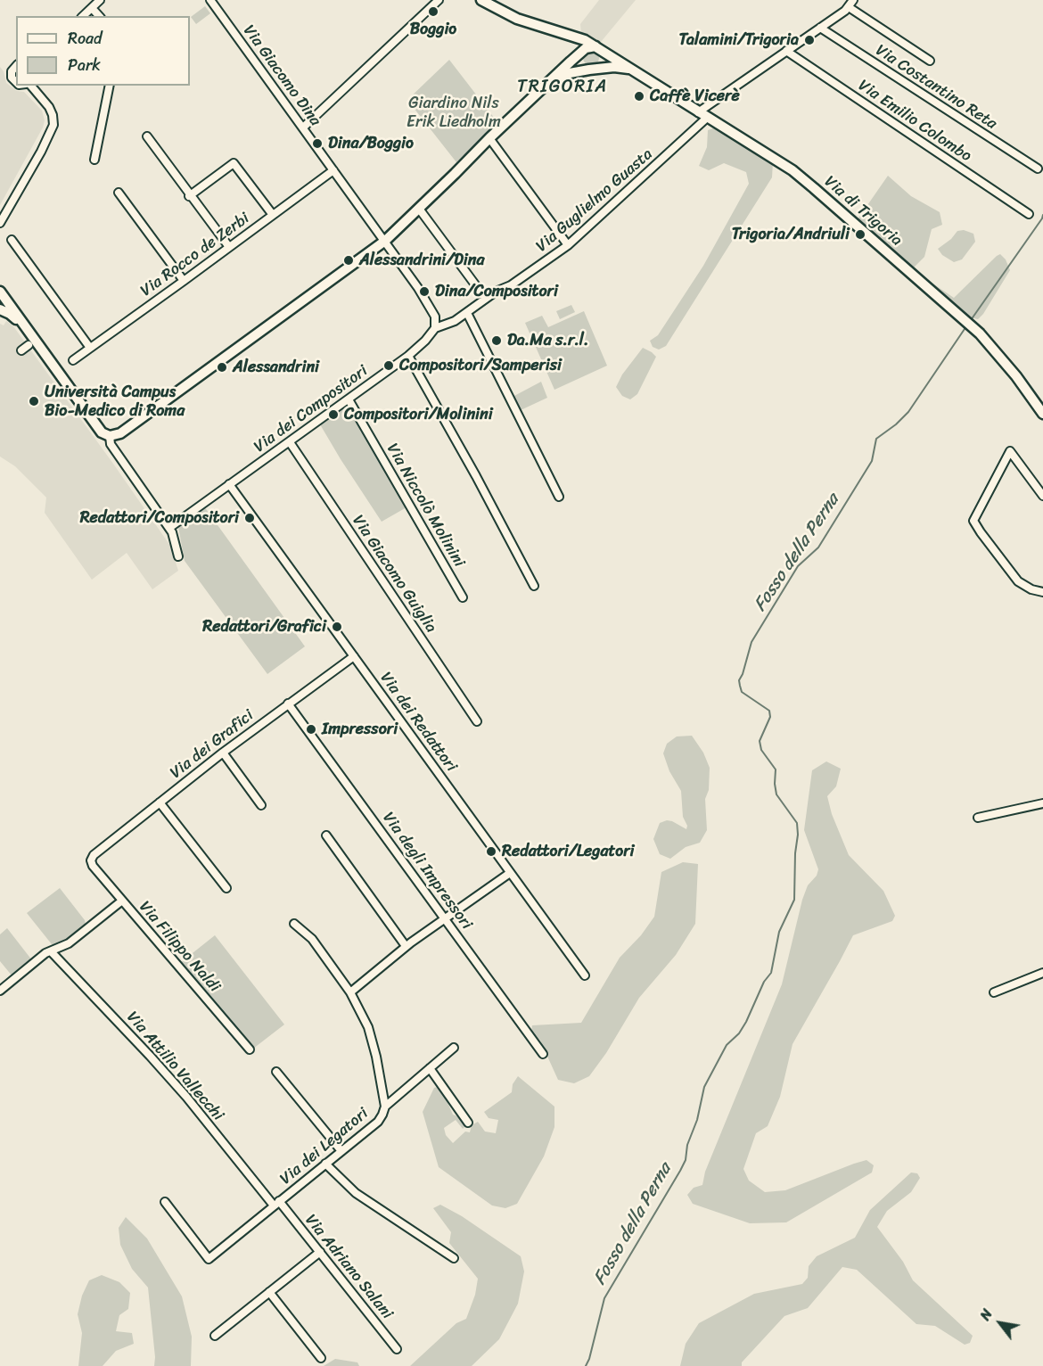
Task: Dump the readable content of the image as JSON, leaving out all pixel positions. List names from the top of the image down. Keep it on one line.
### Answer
{"streets":{"street":["Via Giacomo Dina","Via Costantino Reta","Via Emilio Colombo","Via Guglielmo Guasta","Via di Trigoria","Via Rocco de Zerbi","Via dei Compositori","Via Niccolò Molinini","Via Giacomo Guiglia","Via dei Redattori","Via dei Grafici","Via degli Impressori","Via Filippo Naldi","Via Attilio Vallecchi","Via dei Legatori","Via Adriano Salani"]},"crossings":[["Via Giacomo Dina","Via Rocco de Zerbi"],["Via Giacomo Dina","Via dei Compositori"],["Via Costantino Reta","Via Guglielmo Guasta"],["Via Emilio Colombo","Via Guglielmo Guasta"],["Via Guglielmo Guasta","Via di Trigoria"],["Via Guglielmo Guasta","Via dei Compositori"],["Via dei Compositori","Via Niccolò Molinini"],["Via dei Compositori","Via Giacomo Guiglia"],["Via dei Compositori","Via dei Redattori"],["Via dei Redattori","Via dei Grafici"],["Via dei Grafici","Via degli Impressori"],["Via dei Grafici","Via Filippo Naldi"],["Via Attilio Vallecchi","Via dei Legatori"],["Via Attilio Vallecchi","Via Adriano Salani"],["Via dei Legatori","Via Adriano Salani"]],"districts":["TRIGORIA"],"water":["Fosso della Perna"],"parks":["Giardino Nils Erik Liedholm"],"places":["Boggio","Talamini/Trigoria","Caffè Vicerè","Dina/Boggio","Trigoria/Andriuli","Alessandrini/Dina","Dina/Compositori","Da.Ma s.r.l.","Compositori/Samperisi","Alessandrini","Università Campus Bio-Medico di Roma","Compositori/Molinini","Redattori/Compositori","Redattori/Grafici","Impressori","Redattori/Legatori"],"legend":["Road","Park"],"north":"top left"}
